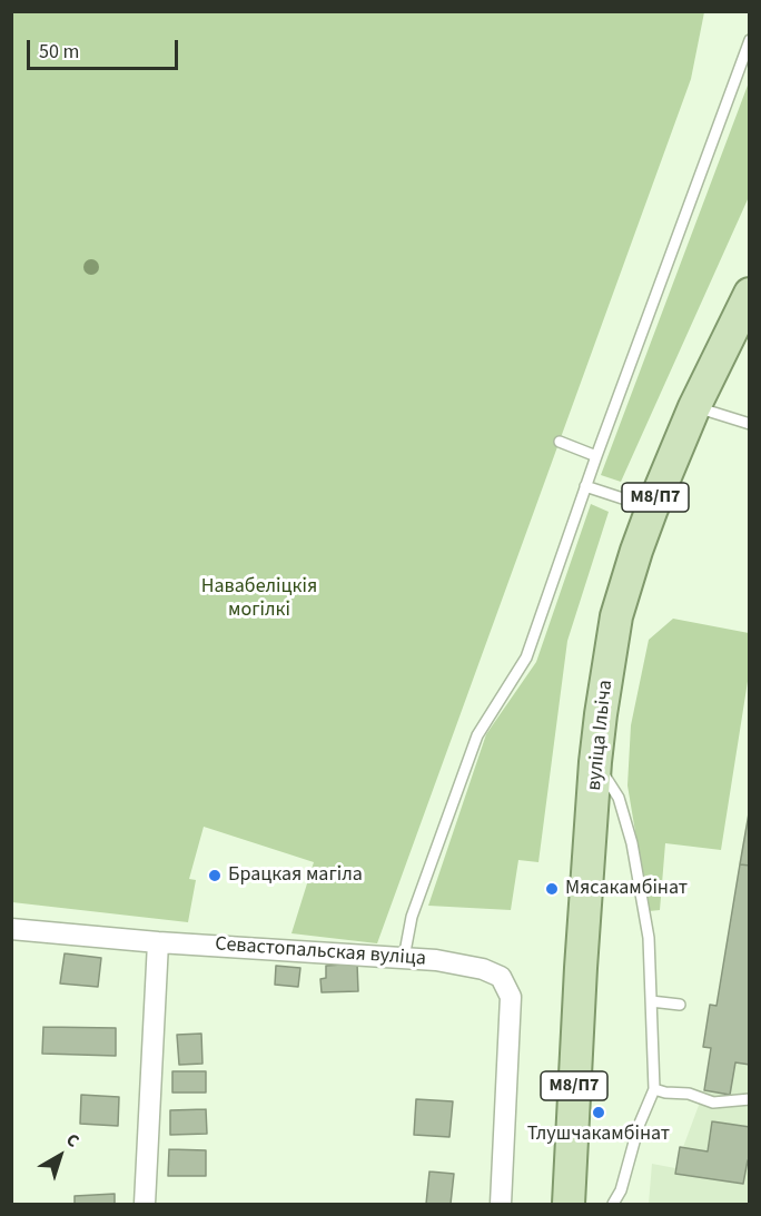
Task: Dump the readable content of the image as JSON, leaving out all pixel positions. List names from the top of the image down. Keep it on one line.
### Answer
{"streets":{"main road":["М8/П7","вуліца Ільіча"],"street":["Севастопальская вуліца"]},"parks":["Навабеліцкія могілкі"],"places":["Брацкая магіла","Мясакамбінат","Тлушчакамбінат"],"scale_bar":"50 m","north":"top right"}
